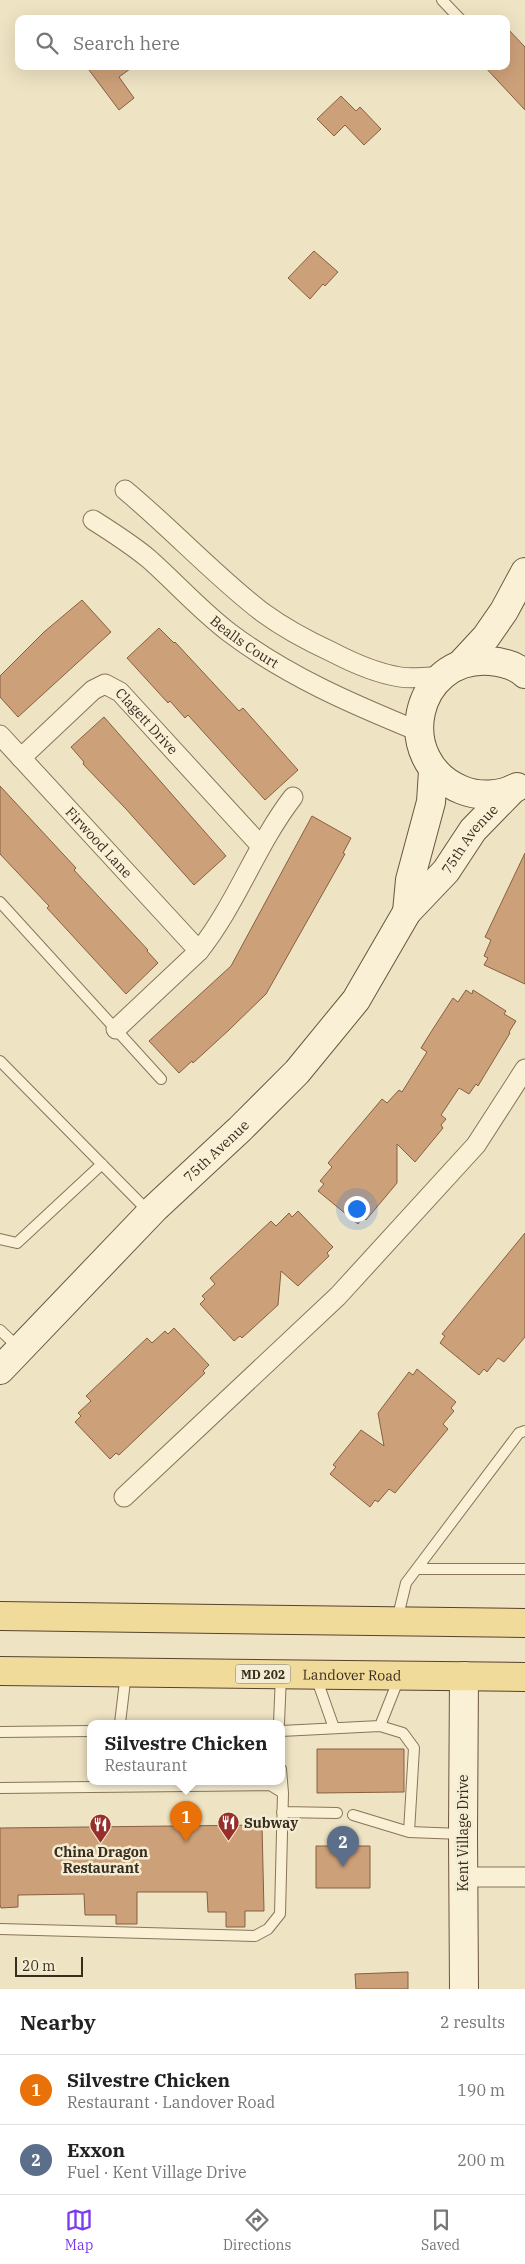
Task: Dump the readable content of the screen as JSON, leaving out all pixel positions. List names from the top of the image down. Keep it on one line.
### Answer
{"streets":{"main road":["MD 202","Landover Road"],"street":["Bealls Court","Clagett Drive","75th Avenue","Firwood Lane","Kent Village Drive"]},"crossings":[["Clagett Drive","Firwood Lane"],["Landover Road","Kent Village Drive"]],"places":{"restaurant":["Subway","China Dragon Restaurant"]},"scale_bar":"20 m","page":{"search":"Search here","popup":["Silvestre Chicken","Restaurant"],"pins":["1","2"],"scale":"20 m","heading":["Nearby","2 results"],"list":[{"mark":"1","name":"Silvestre Chicken","note":"Restaurant · Landover Road","value":"190 m"},{"mark":"2","name":"Exxon","note":"Fuel · Kent Village Drive","value":"200 m"}],"nav":["Map","Directions","Saved"]}}
